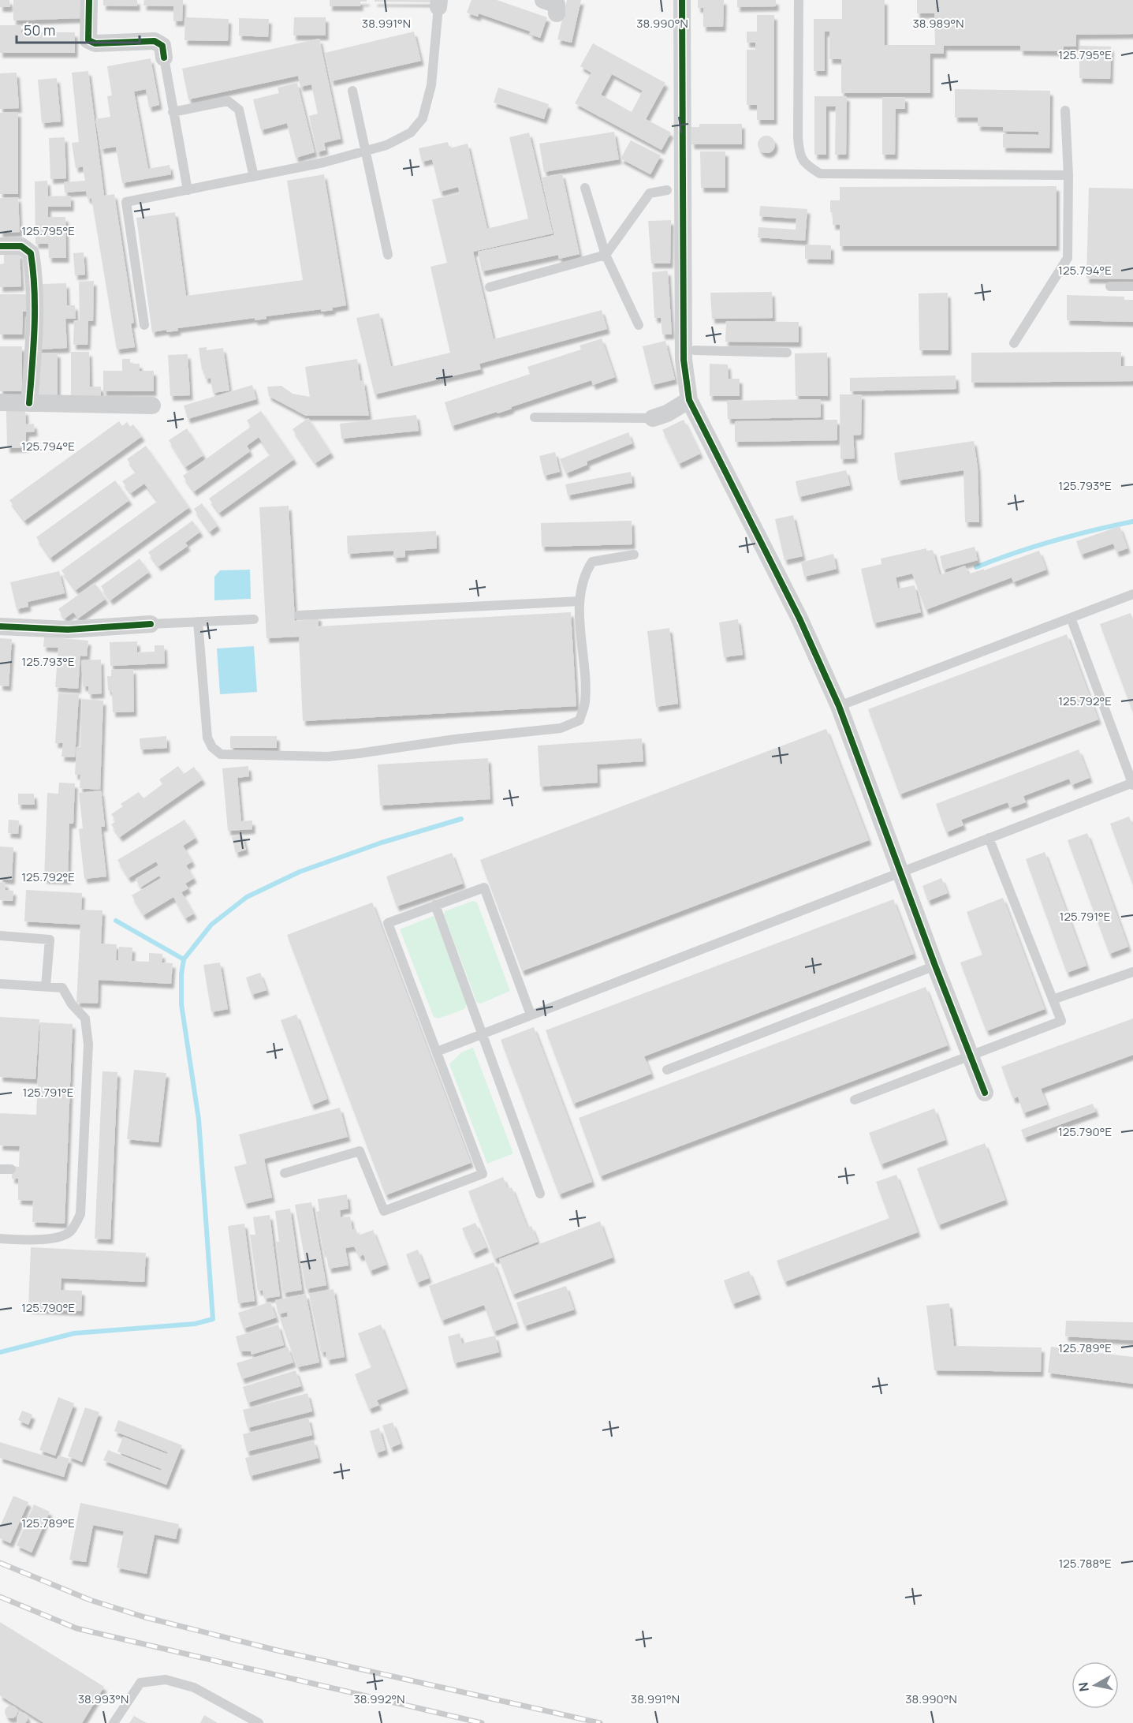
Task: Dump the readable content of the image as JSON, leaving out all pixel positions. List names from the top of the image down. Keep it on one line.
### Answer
{"scale_bar":"50 m","north":"left","coordinates":["38.991°N","38.990°N","38.989°N","125.795°E","125.794°E","125.793°E","125.792°E","125.791°E","125.790°E","125.789°E","125.788°E","38.993°N","38.992°N"]}
